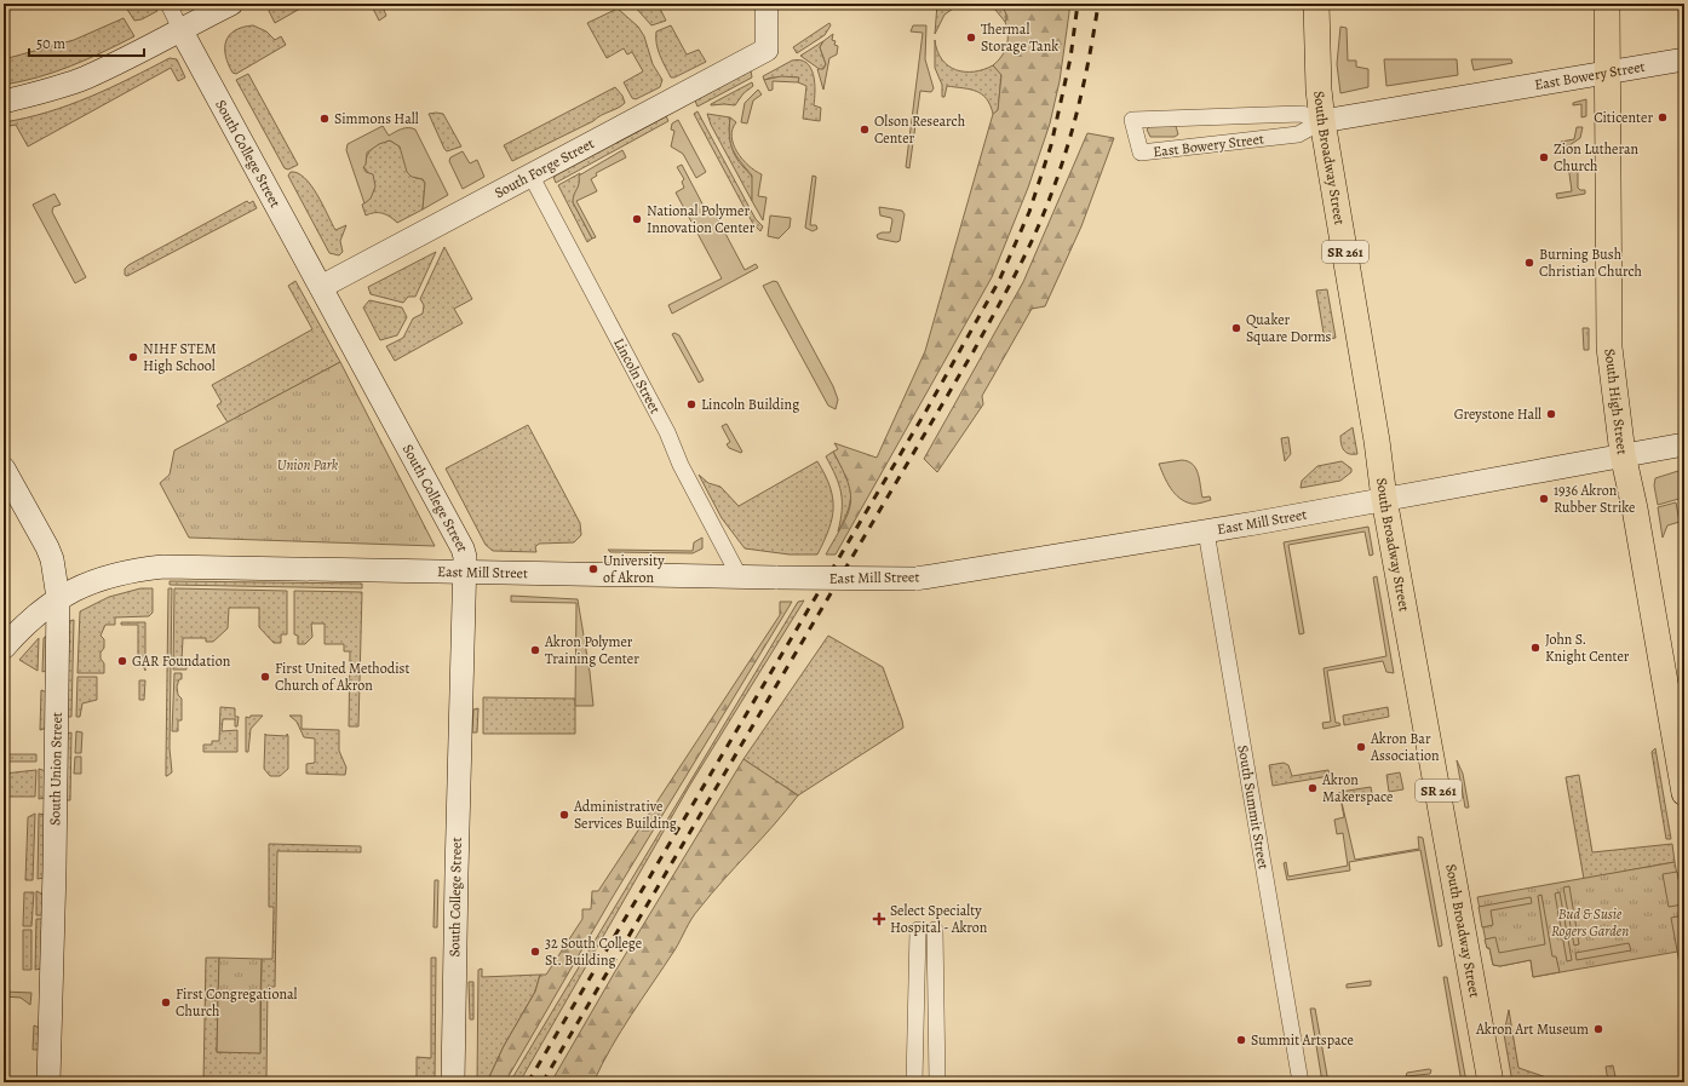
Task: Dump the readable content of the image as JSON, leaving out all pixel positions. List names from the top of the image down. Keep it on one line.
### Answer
{"streets":{"main road":["South Broadway Street","SR 261","South High Street"],"street":["East Bowery Street","South College Street","South Forge Street","Lincoln Street","East Mill Street","South Union Street","South Summit Street"]},"crossings":[["East Bowery Street","South Broadway Street"],["East Bowery Street","South High Street"],["South College Street","South Forge Street"],["South College Street","East Mill Street"],["South Broadway Street","East Mill Street"],["South Forge Street","Lincoln Street"],["Lincoln Street","East Mill Street"],["South High Street","East Mill Street"],["East Mill Street","South Union Street"],["East Mill Street","South Summit Street"]],"parks":["Union Park","Bud & Susie Rogers Garden"],"places":{"other":["Thermal Storage Tank","Citicenter","Simmons Hall","Olson Research Center","Zion Lutheran Church","National Polymer Innovation Center","Burning Bush Christian Church","Quaker Square Dorms","NIHF STEM High School","Lincoln Building","Greystone Hall","1936 Akron Rubber Strike","University of Akron","John S. Knight Center","Akron Polymer Training Center","GAR Foundation","First United Methodist Church of Akron","Akron Bar Association","Akron Makerspace","Administrative Services Building","32 South College St. Building","First Congregational Church","Akron Art Museum","Summit Artspace"],"health":["Select Specialty Hospital - Akron"]},"scale_bar":"50 m"}
